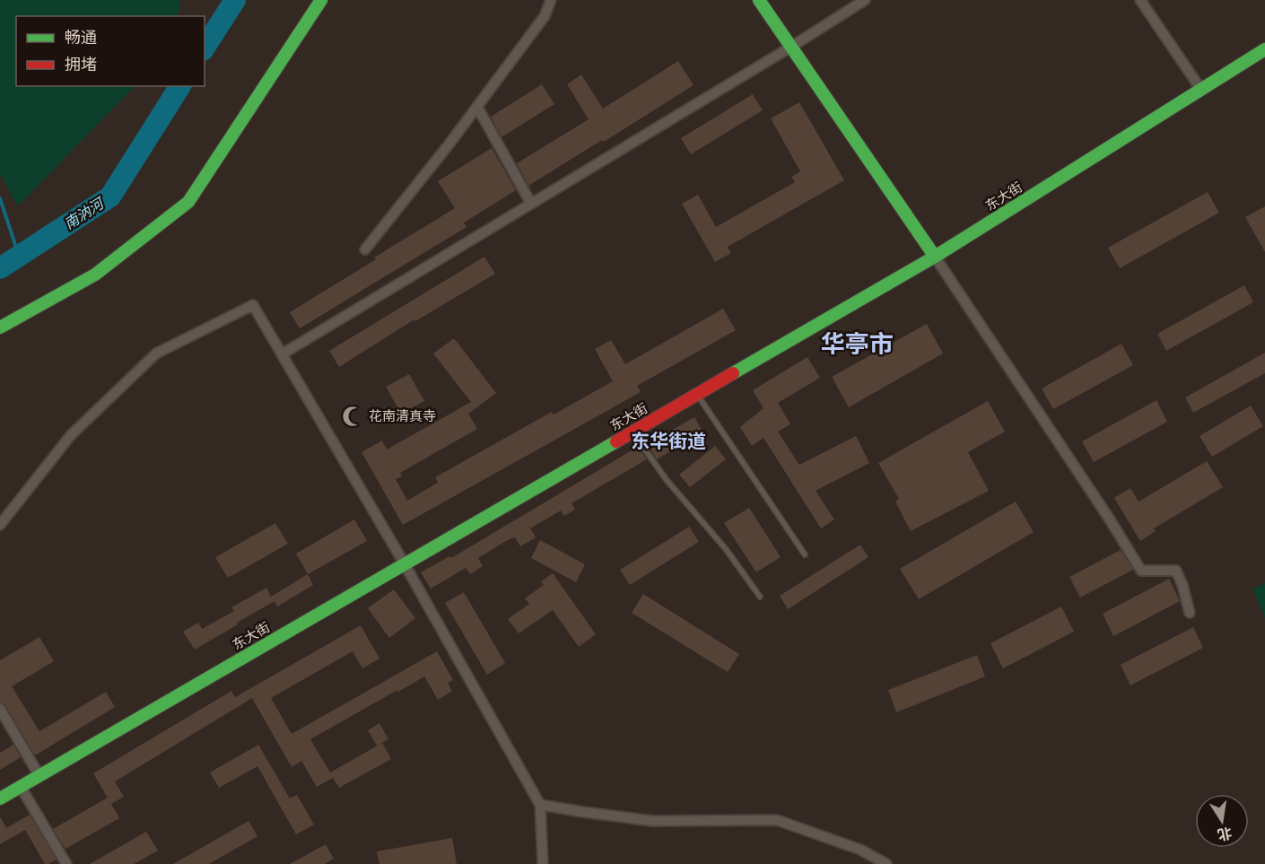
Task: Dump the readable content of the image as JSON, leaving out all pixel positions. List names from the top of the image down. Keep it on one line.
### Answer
{"streets":{"street":["东大街"]},"districts":["华亭市","东华街道"],"water":["南汭河"],"places":{"mosque":["花南清真寺"]},"legend":["畅通","拥堵"],"north":"bottom"}
